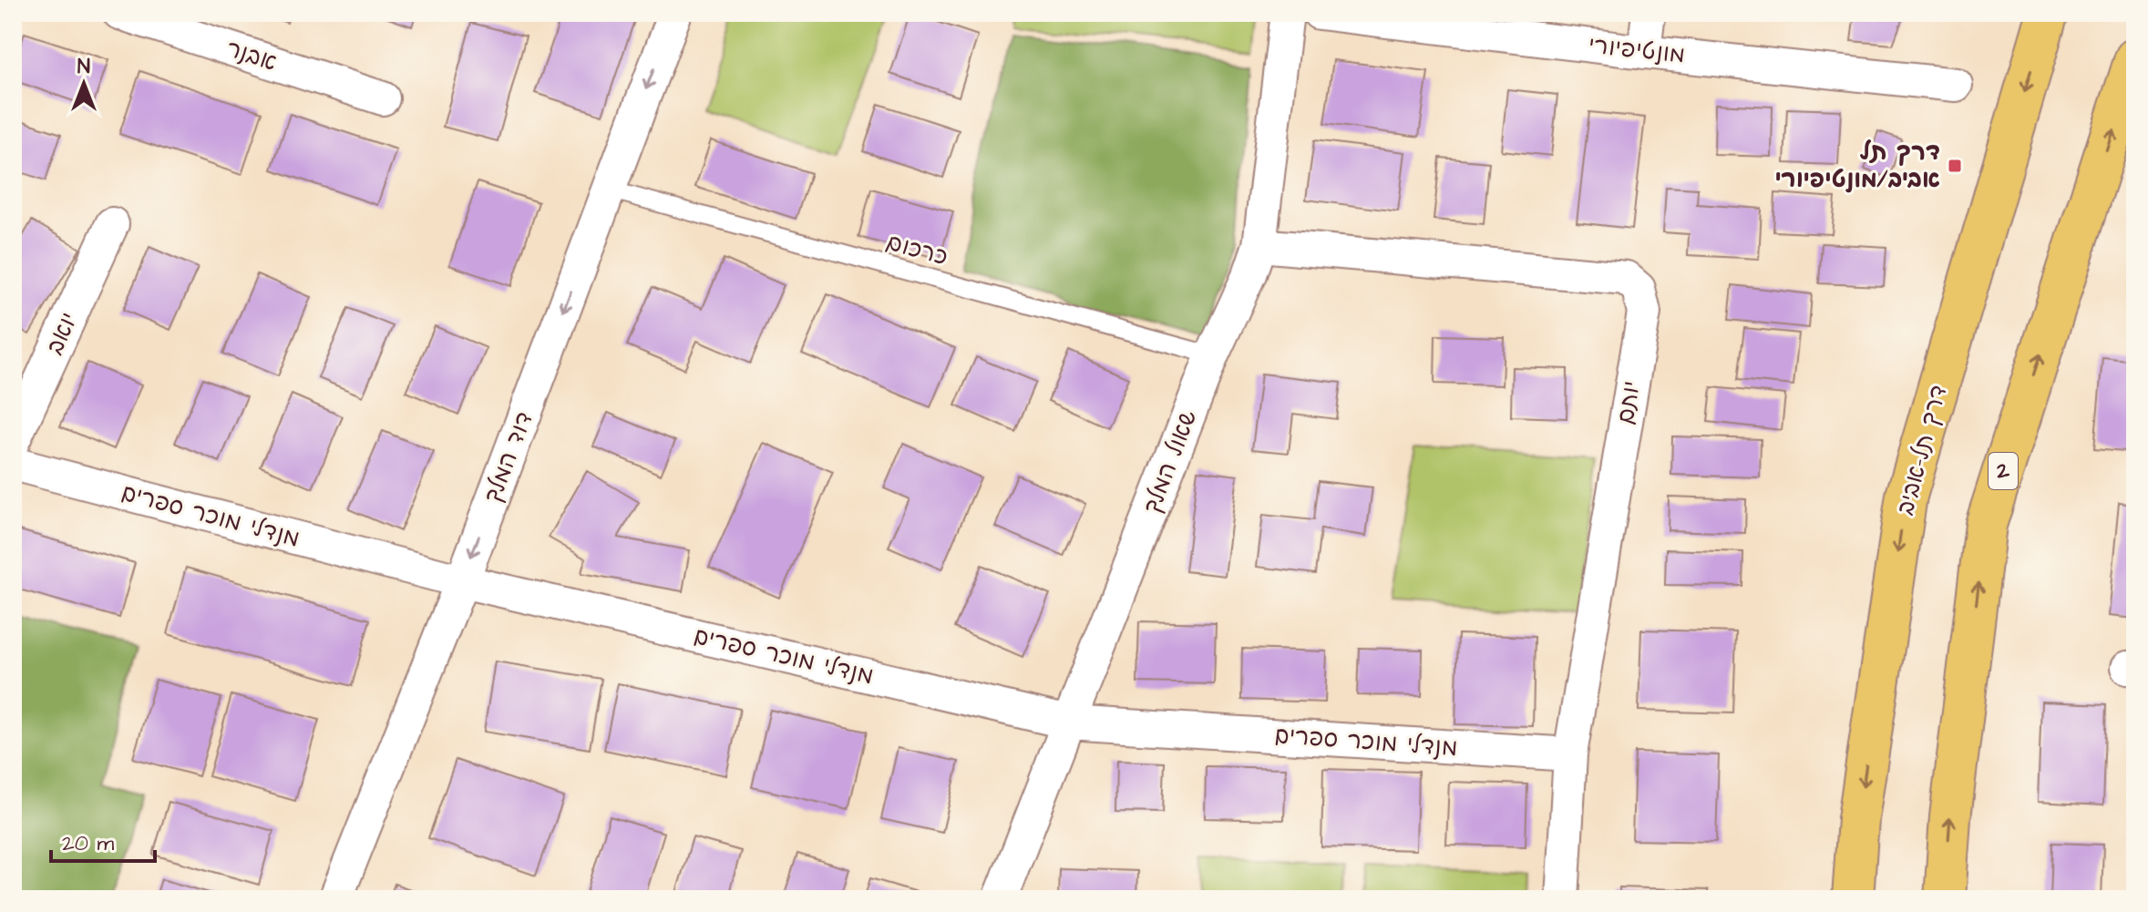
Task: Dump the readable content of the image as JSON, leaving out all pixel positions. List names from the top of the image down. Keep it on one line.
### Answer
{"streets":{"highway":["דרך תל-אביב","2"],"street":["מונטיפיורי","אבנר","יואב","יותם","דוד המלך","שאול המלך","מנדלי מוכר ספרים"],"lane":["כרכום"]},"crossings":[["כרכום","דוד המלך"],["כרכום","שאול המלך"],["יותם","שאול המלך"],["יותם","מנדלי מוכר ספרים"],["דוד המלך","מנדלי מוכר ספרים"],["שאול המלך","מנדלי מוכר ספרים"]],"one_way":["דוד המלך"],"places":{"transit":["דרך תל אביב/מונטיפיורי"]},"scale_bar":"20 m","north":"top"}
